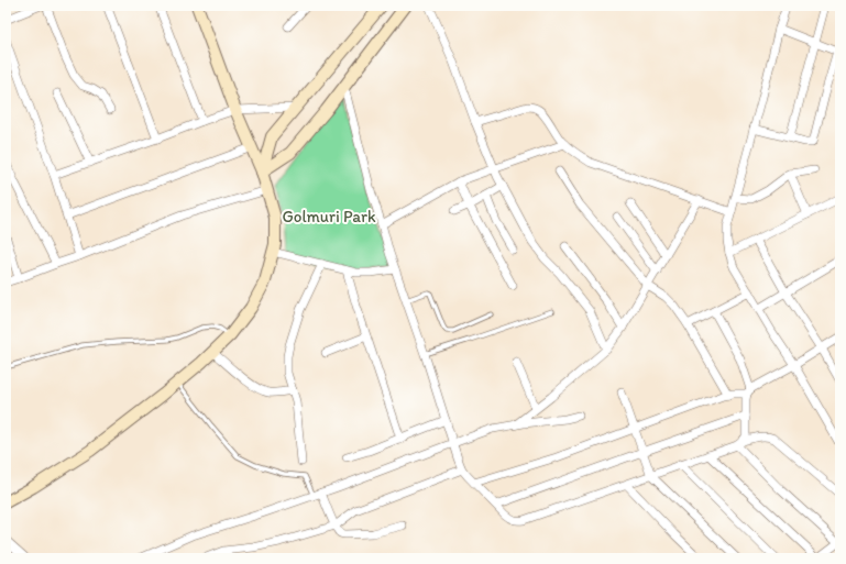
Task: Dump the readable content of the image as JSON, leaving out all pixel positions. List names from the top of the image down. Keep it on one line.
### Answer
{"parks":["Golmuri Park"]}
